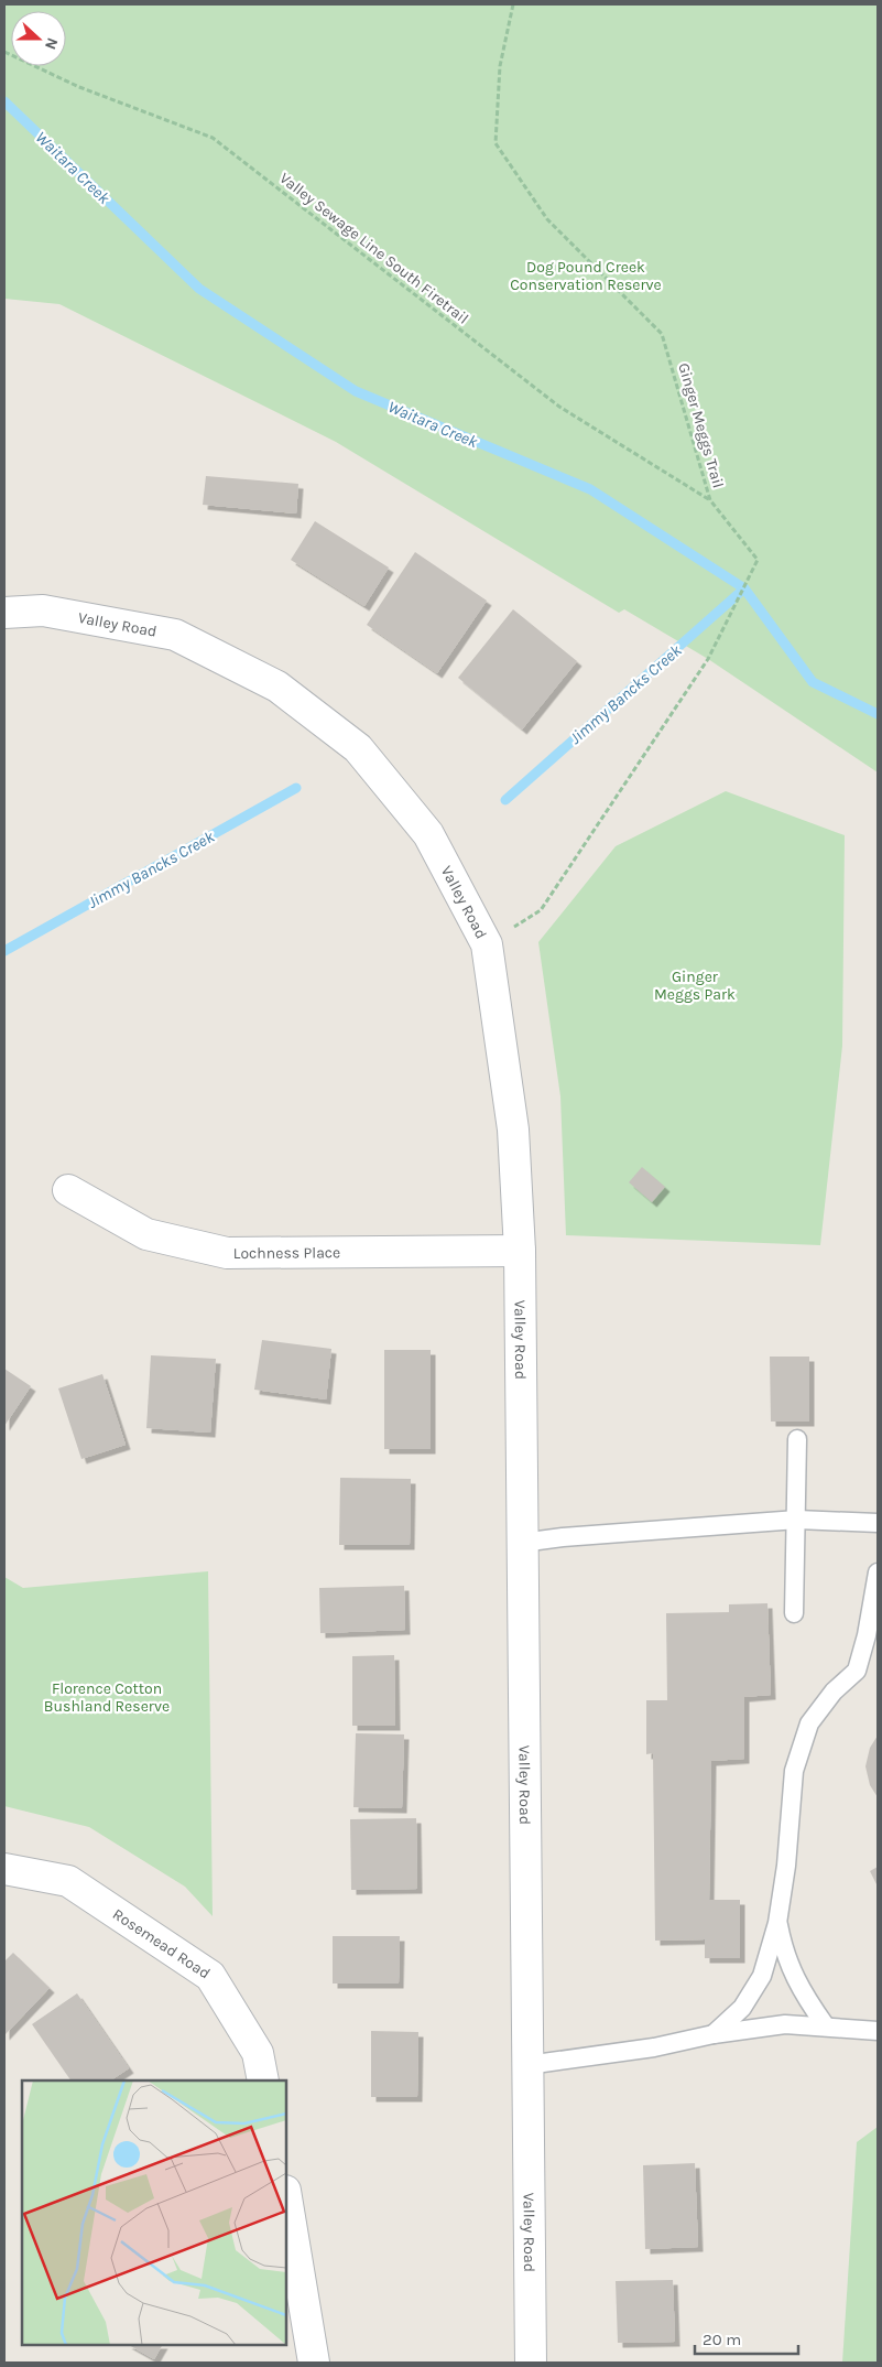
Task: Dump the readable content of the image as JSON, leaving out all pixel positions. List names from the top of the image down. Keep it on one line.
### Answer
{"streets":{"street":["Valley Road","Lochness Place","Rosemead Road"],"path":["Valley Sewage Line South Firetrail","Ginger Meggs Trail"]},"crossings":[["Valley Sewage Line South Firetrail","Ginger Meggs Trail"],["Ginger Meggs Trail","Valley Road"],["Valley Road","Lochness Place"]],"water":["Waitara Creek","Jimmy Bancks Creek"],"parks":["Dog Pound Creek Conservation Reserve","Ginger Meggs Park","Florence Cotton Bushland Reserve"],"scale_bar":"20 m","north":"right"}
